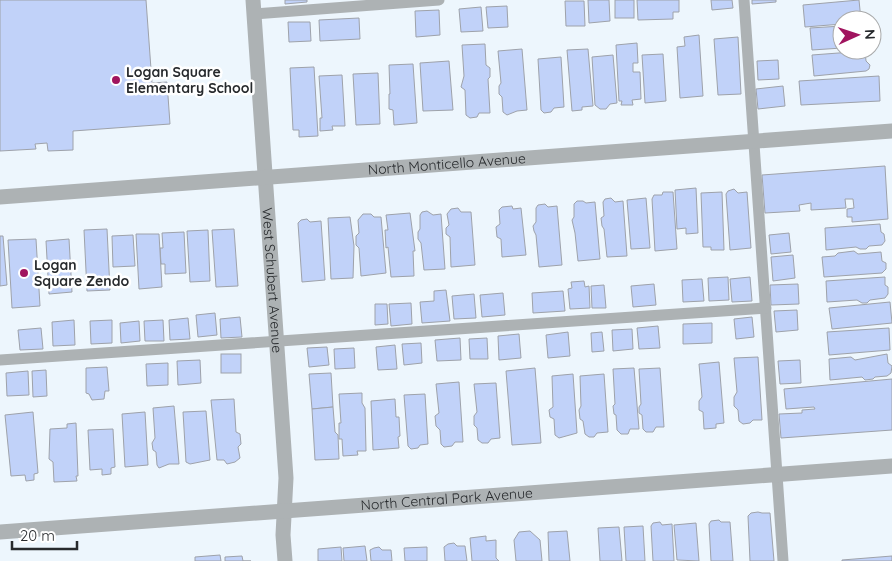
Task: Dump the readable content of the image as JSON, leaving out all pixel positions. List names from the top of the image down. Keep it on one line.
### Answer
{"streets":{"street":["North Monticello Avenue","West Schubert Avenue","North Central Park Avenue"]},"crossings":[["North Monticello Avenue","West Schubert Avenue"],["West Schubert Avenue","North Central Park Avenue"]],"places":["Logan Square Elementary School","Logan Square Zendo"],"scale_bar":"20 m","north":"right"}
